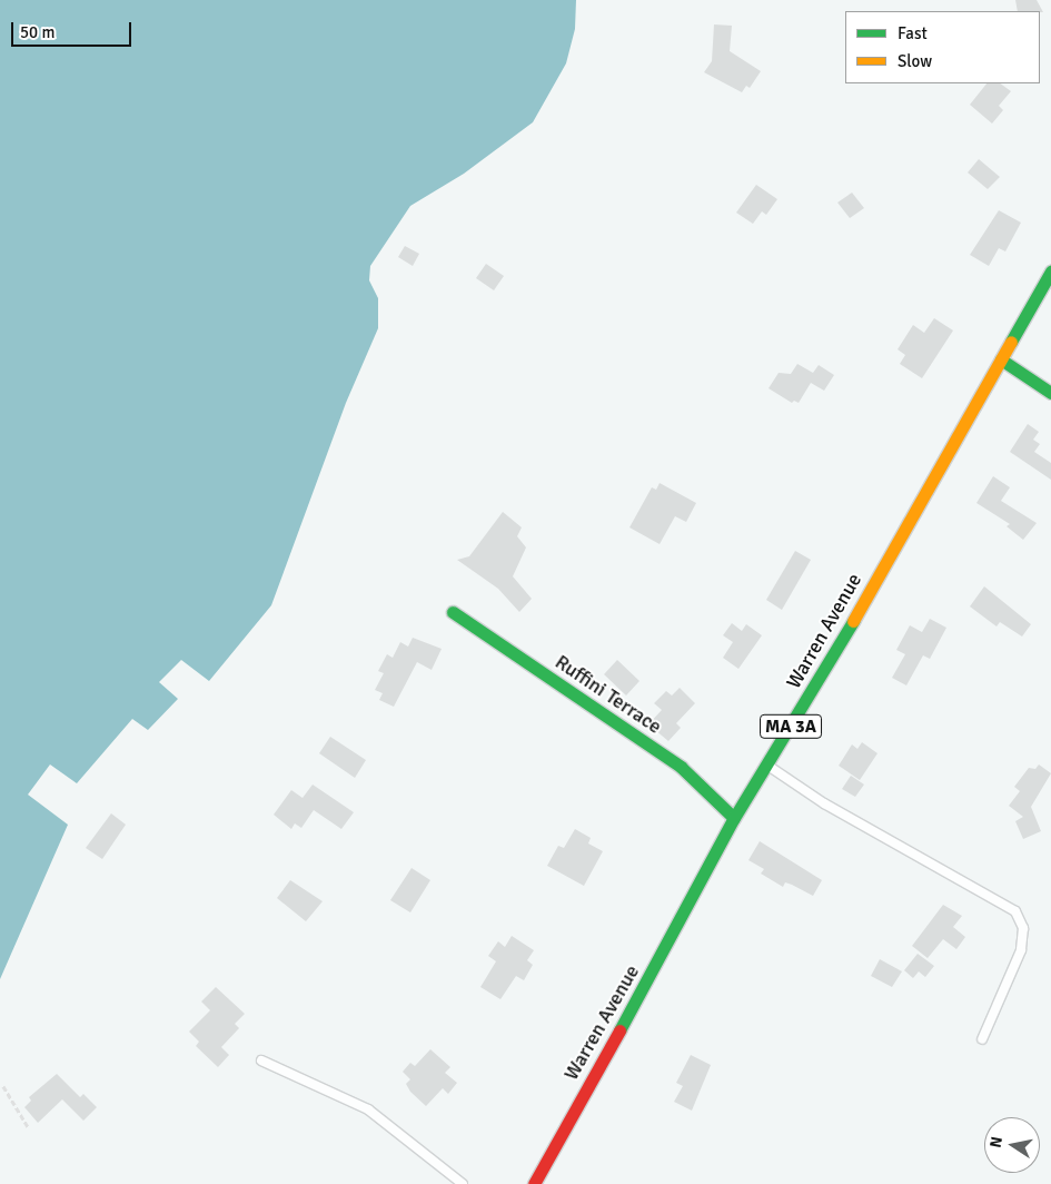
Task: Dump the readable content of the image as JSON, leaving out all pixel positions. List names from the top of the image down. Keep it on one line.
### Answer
{"streets":{"main road":["Warren Avenue","Ruffini Terrace","MA 3A"]},"crossings":[["Warren Avenue","Ruffini Terrace"]],"legend":["Fast","Slow"],"scale_bar":"50 m","north":"left"}
